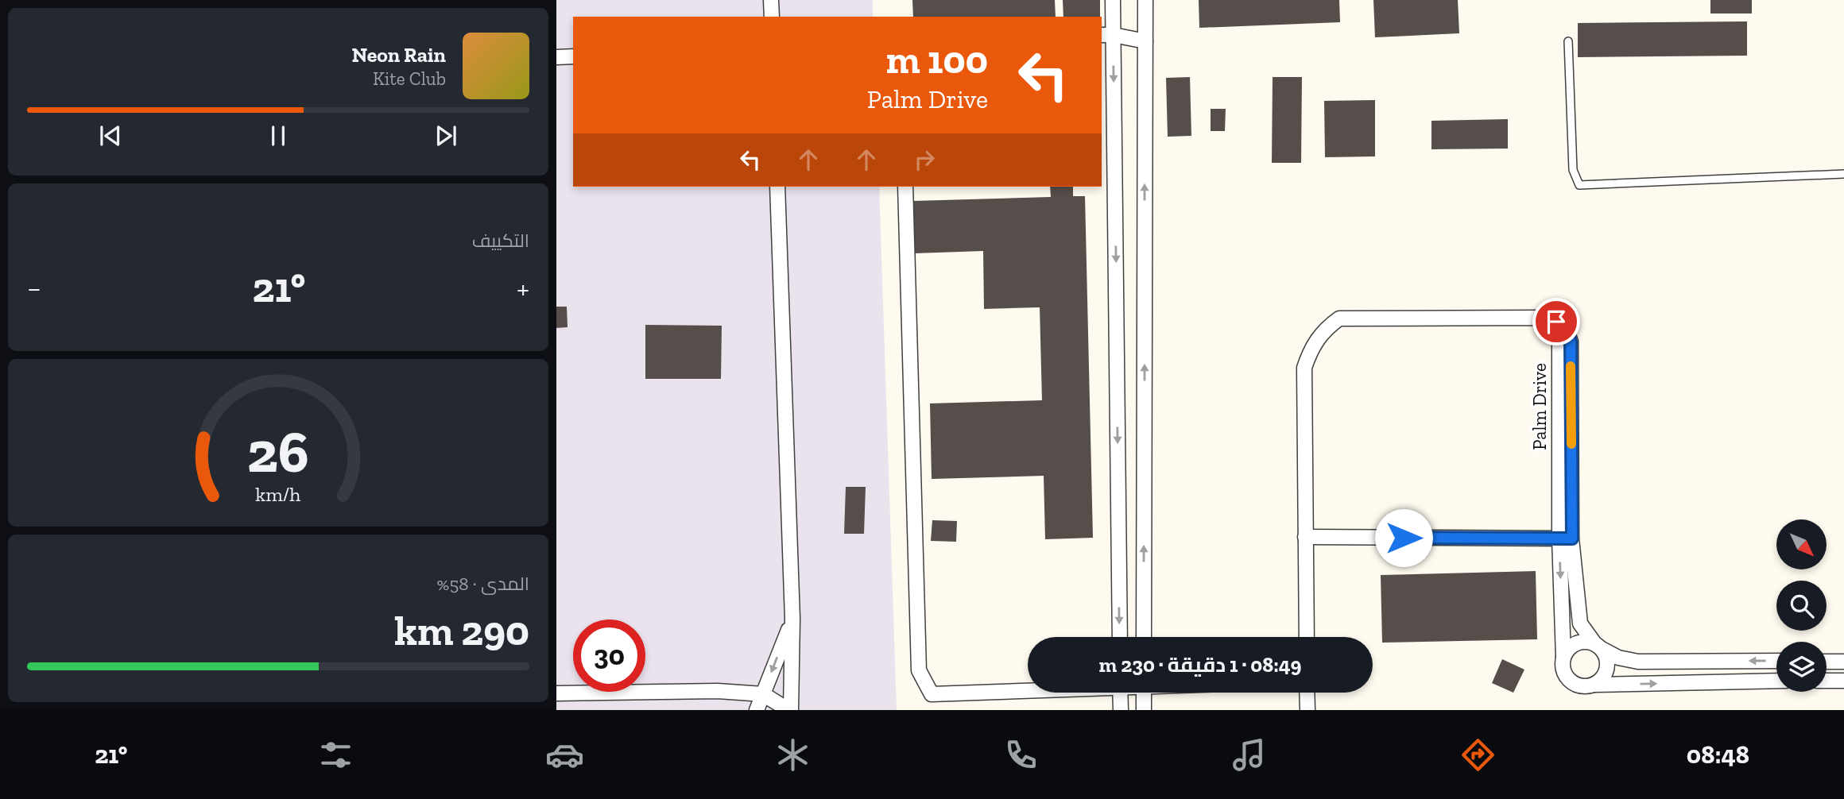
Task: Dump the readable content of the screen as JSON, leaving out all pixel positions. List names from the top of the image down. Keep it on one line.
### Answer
{"streets":{"street":["Palm Drive"]},"north":"bottom right","page":{"turn":["100 m","Palm Drive"],"song":["Neon Rain","Kite Club"],"tile":["التكييف",["المدى · 58%","290 km"]],"heat":["−","21°","+"],"limit":"30","trip":"08:49 · 1 دقيقة · 230 m","tabs":["08:48","21°"],"gauge":["26","km/h"]}}
